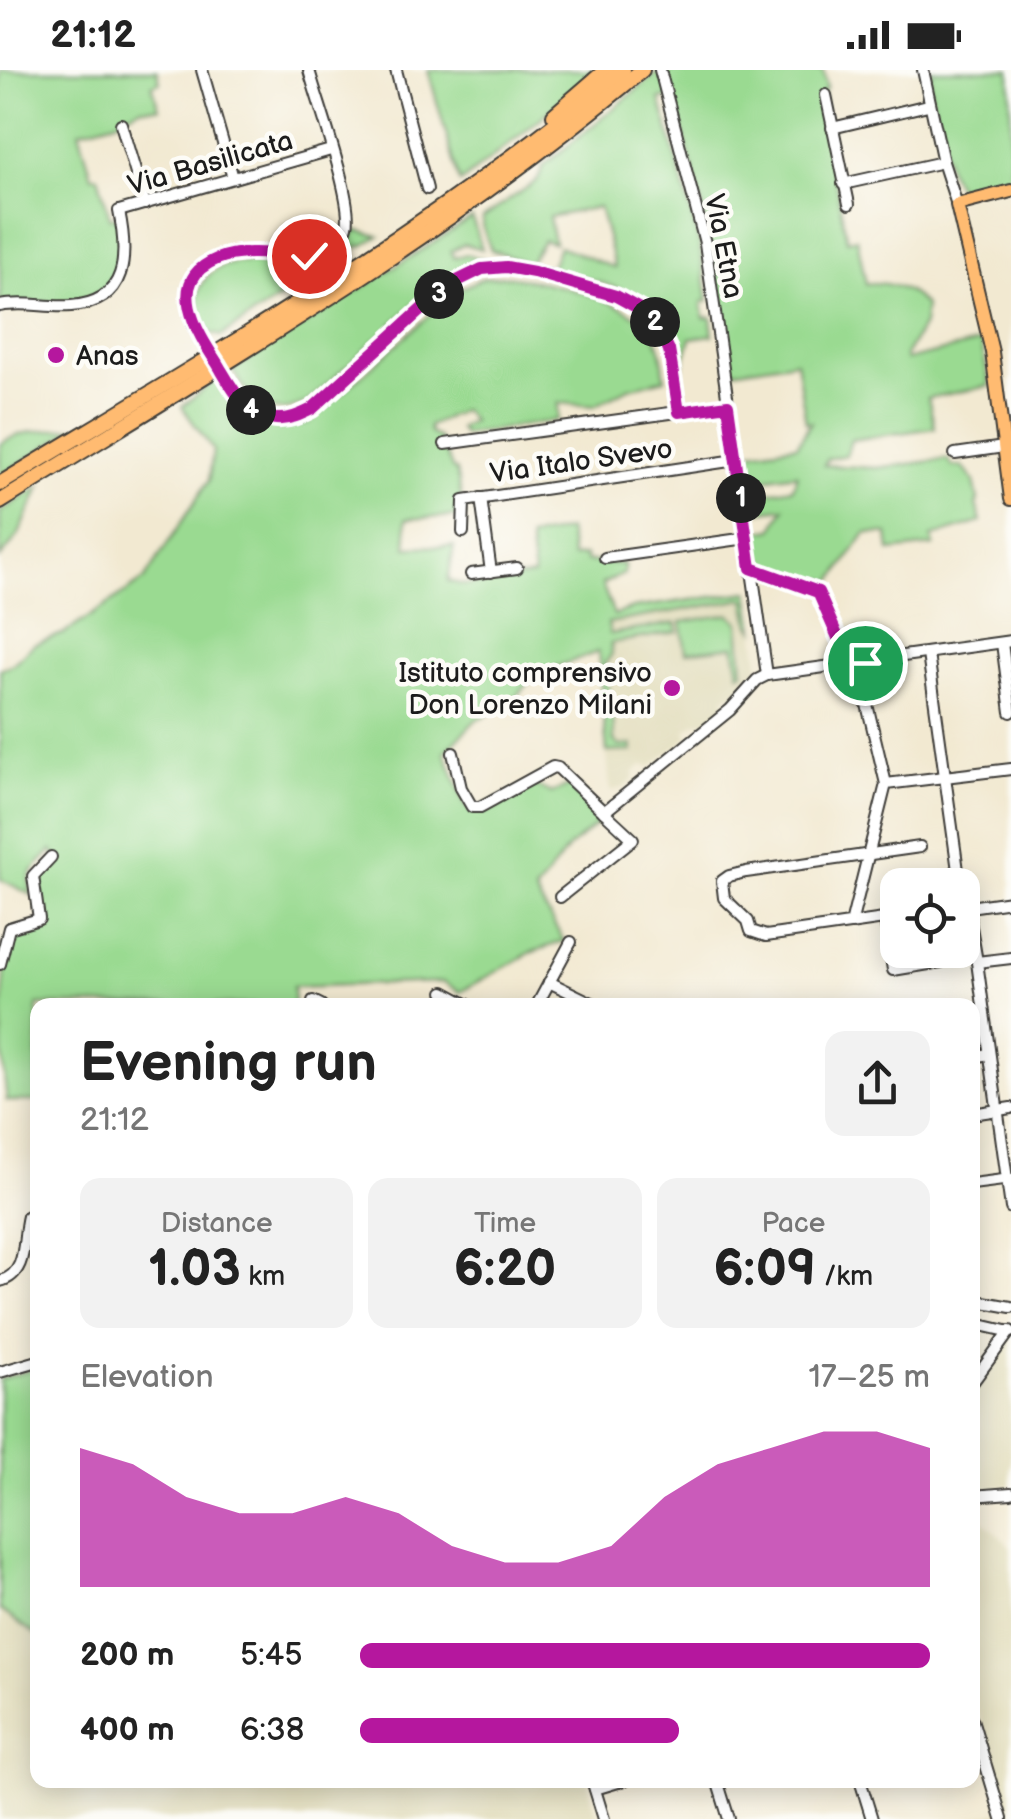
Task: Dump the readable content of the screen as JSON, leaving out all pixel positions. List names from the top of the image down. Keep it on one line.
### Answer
{"streets":{"street":["Via Basilicata","Via Etna","Via Italo Svevo"]},"crossings":[["Via Etna","Via Italo Svevo"]],"places":["Anas","Istituto comprensivo Don Lorenzo Milani"],"page":{"status":"21:12","pins":["3","2","4","1"],"heading":["Evening run","21:12"],"stats":[["Distance","1.03 km"],["Time","6:20"],["Pace","6:09 /km"]],"chart":["Elevation","17–25 m"],"list":[{"name":"200 m","note":"5:45"},{"name":"400 m","note":"6:38"}]}}
